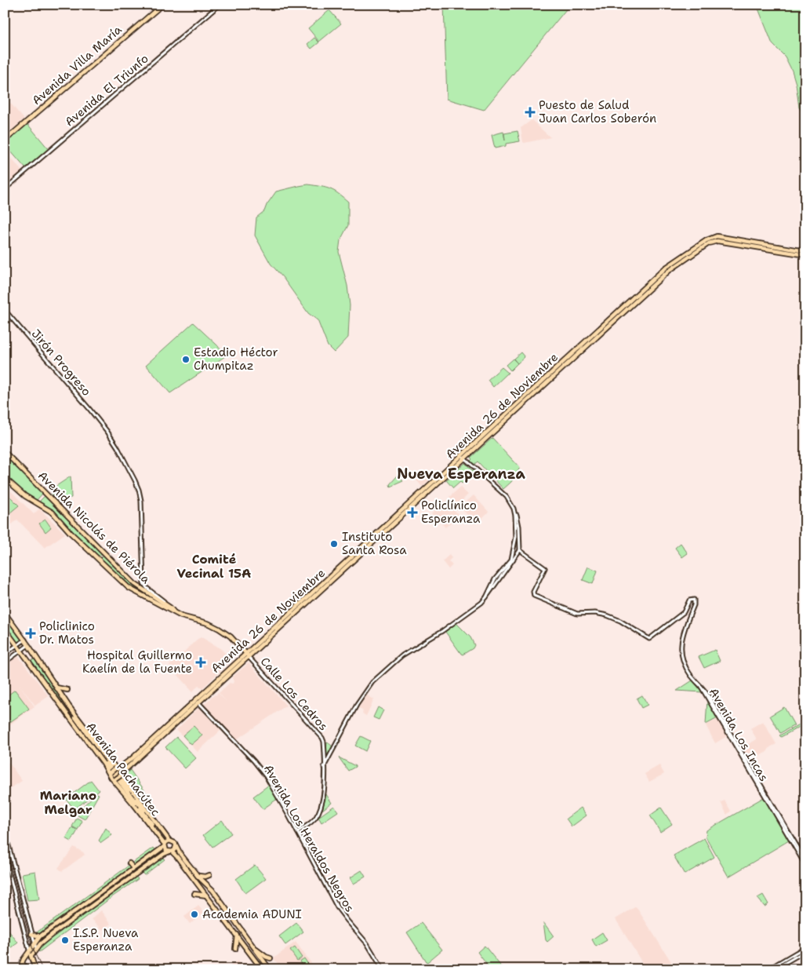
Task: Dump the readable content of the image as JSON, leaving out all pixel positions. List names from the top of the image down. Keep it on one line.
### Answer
{"streets":{"main road":["Avenida Villa María","Avenida 26 de Noviembre","Avenida Nicolás de Piérola","Avenida Pachacútec"],"street":["Avenida El Triunfo","Jirón Progreso","Calle Los Cedros","Avenida Los Incas","Avenida Los Heraldos Negros"]},"crossings":[["Jirón Progreso","Avenida Nicolás de Piérola"],["Avenida 26 de Noviembre","Avenida Nicolás de Piérola"],["Avenida 26 de Noviembre","Calle Los Cedros"],["Avenida 26 de Noviembre","Avenida Pachacútec"],["Avenida 26 de Noviembre","Avenida Los Heraldos Negros"],["Avenida Nicolás de Piérola","Calle Los Cedros"]],"districts":["Nueva Esperanza","Comité Vecinal 15A","Mariano Melgar"],"places":{"health":["Puesto de Salud Juan Carlos Soberón","Policlínico Esperanza","Policlinico Dr. Matos","Hospital Guillermo Kaelín de la Fuente"],"other":["Estadio Héctor Chumpitaz","Instituto Santa Rosa","Academia ADUNI","I.S.P. Nueva Esperanza"]}}
